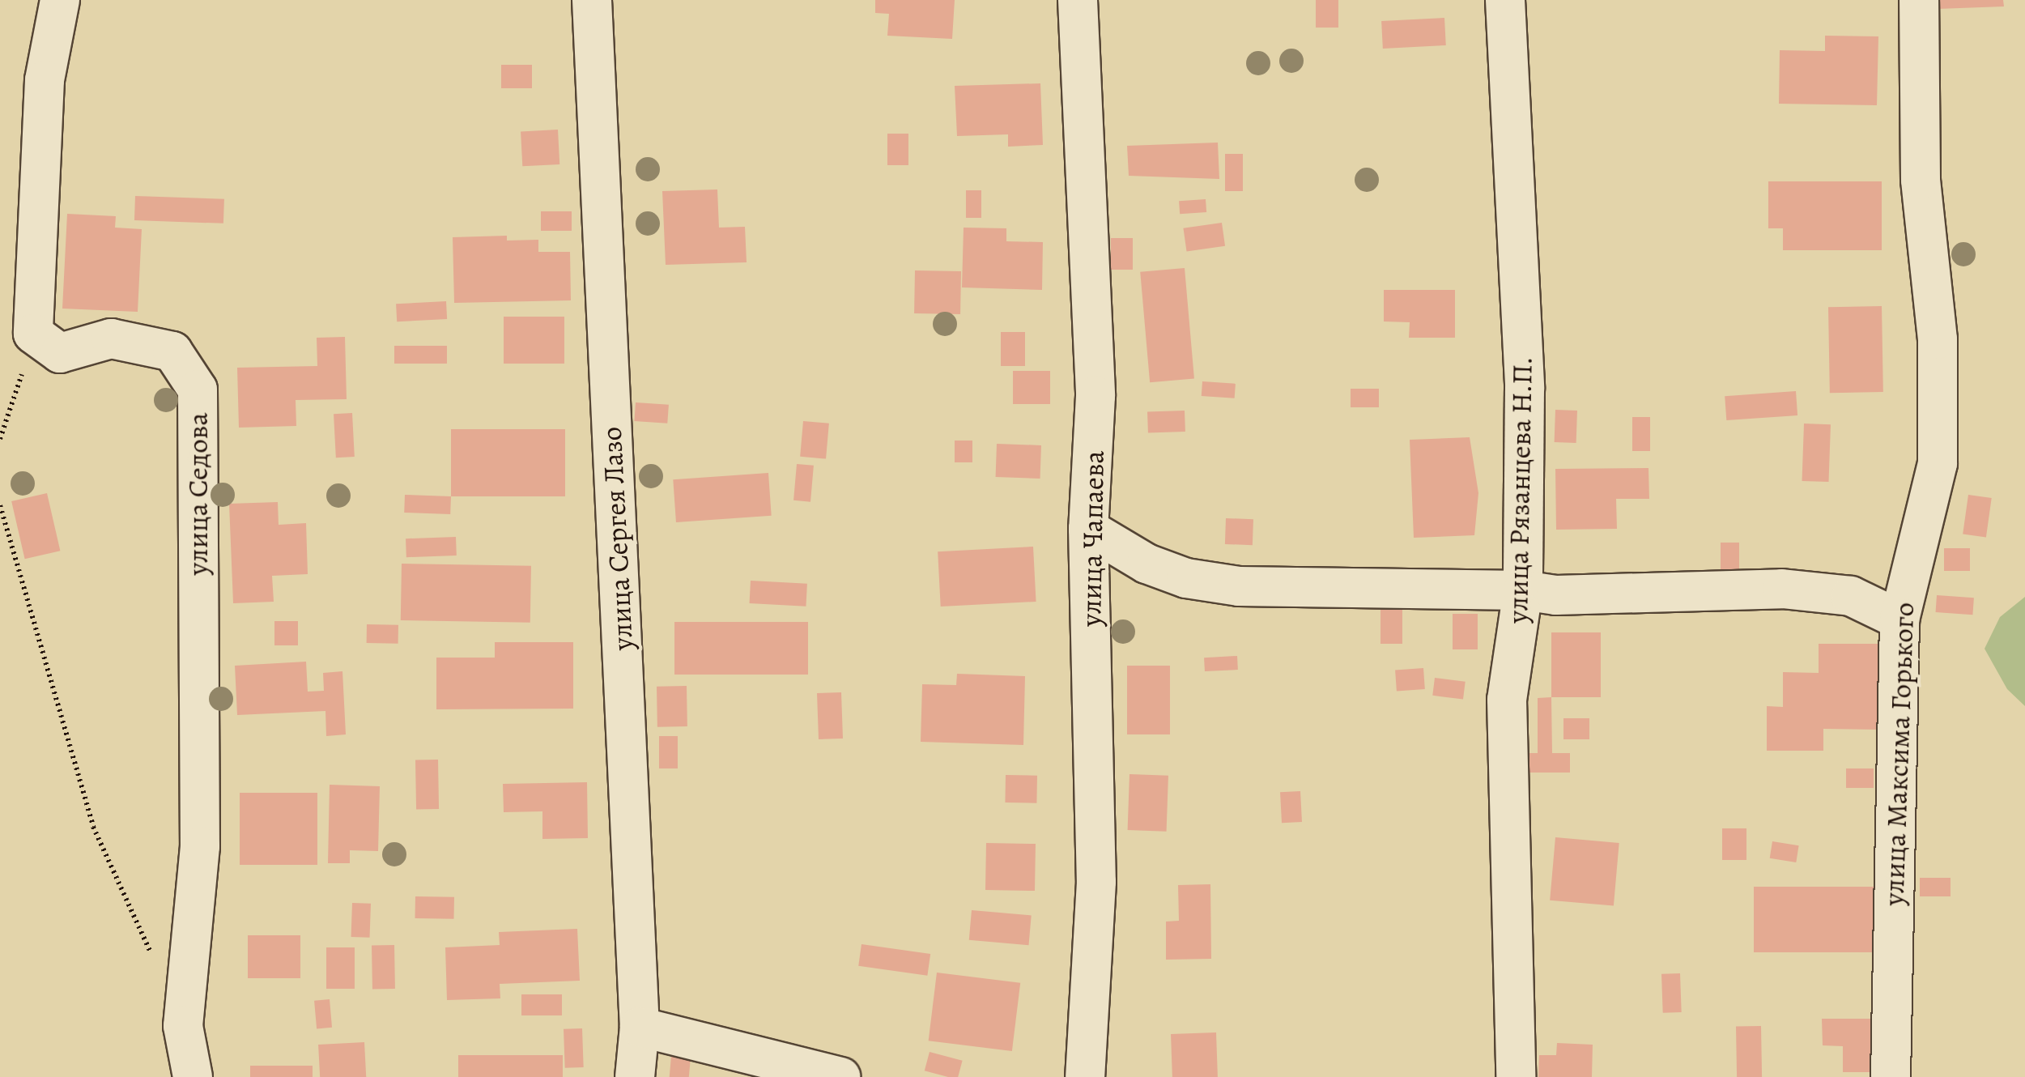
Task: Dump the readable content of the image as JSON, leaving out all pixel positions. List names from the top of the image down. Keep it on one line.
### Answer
{"streets":{"street":["улица Рязанцева Н.П.","улица Седова","улица Сергея Лазо","улица Чапаева","улица Максима Горького"]}}
